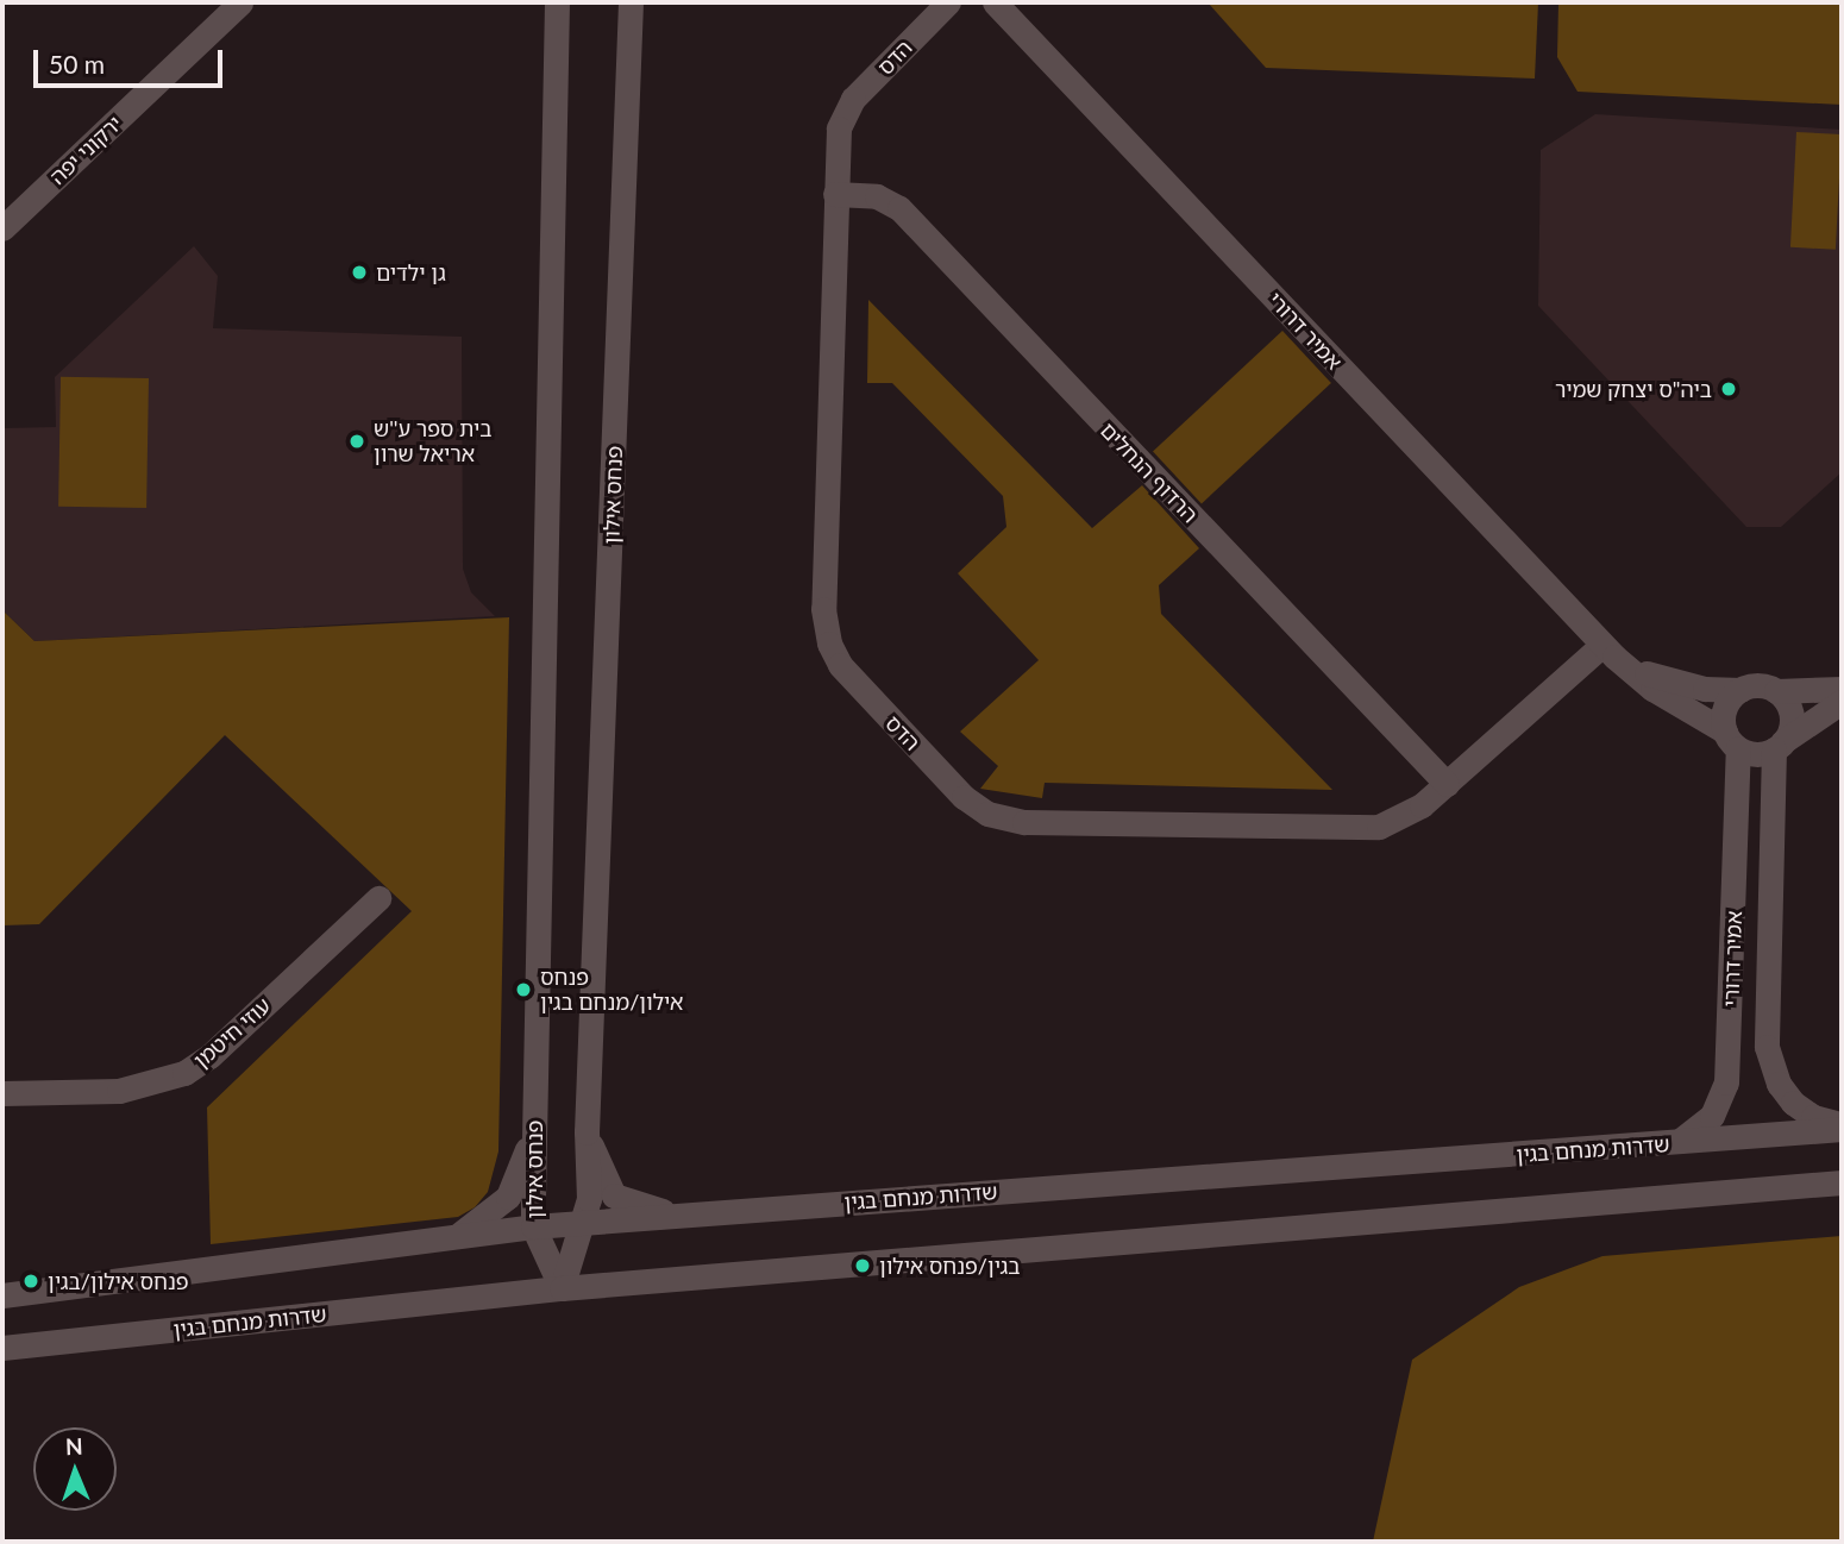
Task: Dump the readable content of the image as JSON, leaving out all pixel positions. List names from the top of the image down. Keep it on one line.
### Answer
{"streets":{"street":["הדס","ירקוני יפה","אמיר דרורי","הרדוף הנחלים","פנחס אילון","עוזי חיטמן","שדרות מנחם בגין"]},"crossings":[["הדס","אמיר דרורי"],["הדס","הרדוף הנחלים"],["אמיר דרורי","שדרות מנחם בגין"],["פנחס אילון","שדרות מנחם בגין"]],"places":["גן ילדים","ביה\"ס יצחק שמיר","בית ספר ע''ש אריאל שרון","פנחס אילון/מנחם בגין","בגין/פנחס אילון","פנחס אילון/בגין"],"scale_bar":"50 m","north":"top"}
